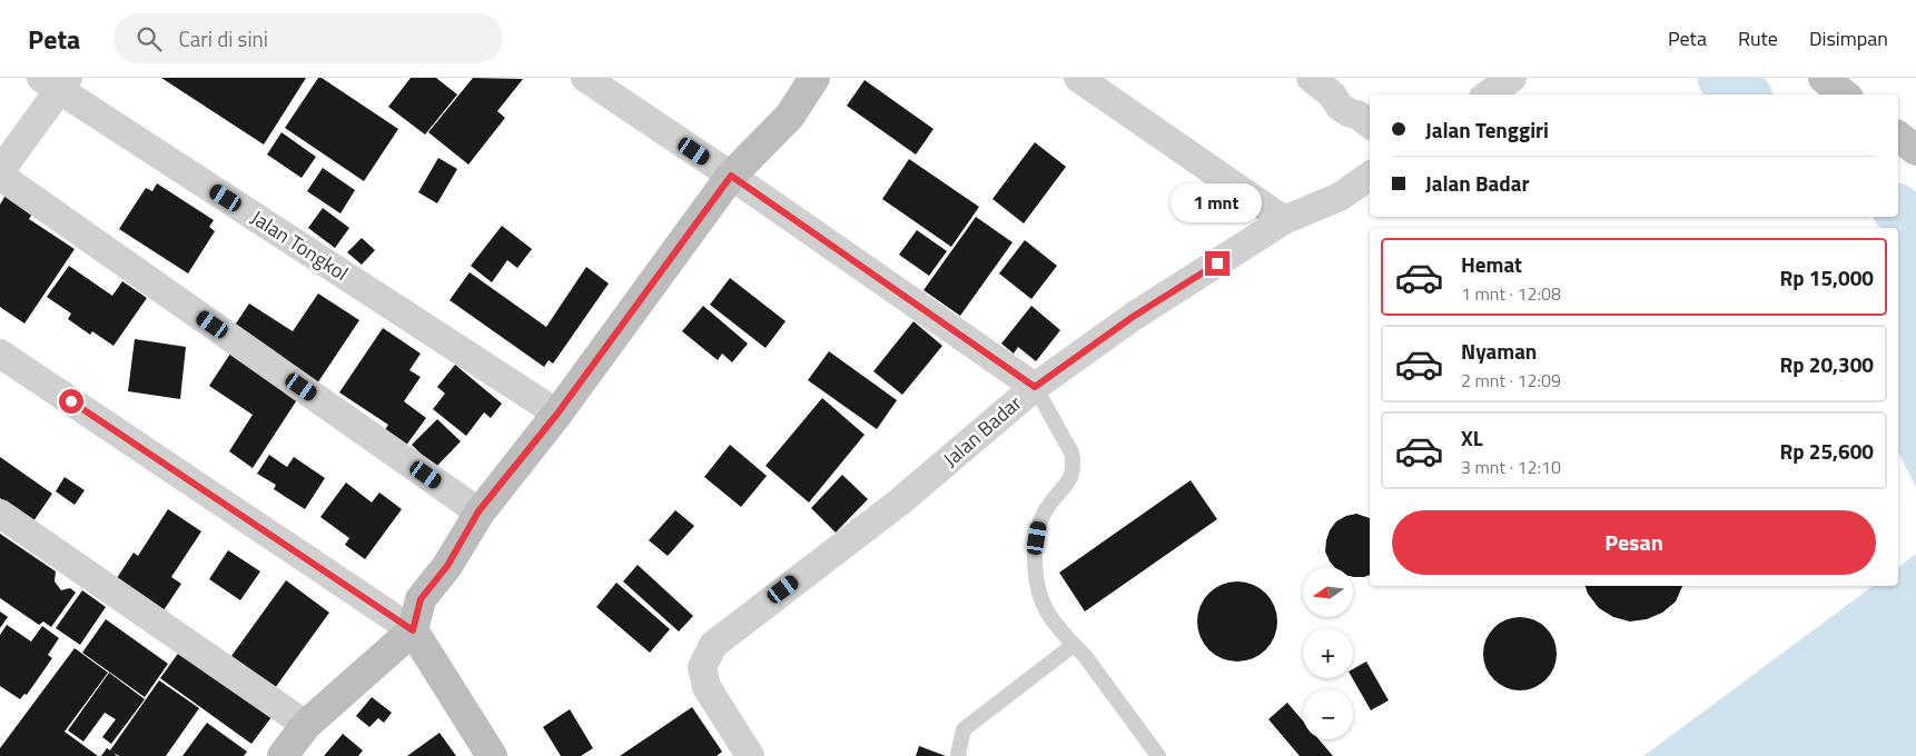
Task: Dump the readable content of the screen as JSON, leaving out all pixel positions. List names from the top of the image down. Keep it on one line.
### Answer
{"streets":{"street":["Jalan Tongkol","Jalan Badar"]},"north":"left","page":{"header":"Peta","search":"Cari di sini","nav":["Peta","Rute","Disimpan"],"banner":["Jalan Tenggiri","Jalan Badar"],"bubble":"1 mnt","list":[{"name":"Hemat","note":"1 mnt · 12:08","value":"Rp 15,000"},{"name":"Nyaman","note":"2 mnt · 12:09","value":"Rp 20,300"},{"name":"XL","note":"3 mnt · 12:10","value":"Rp 25,600"}],"buttons":"Pesan","map_buttons":["+","−"]}}
